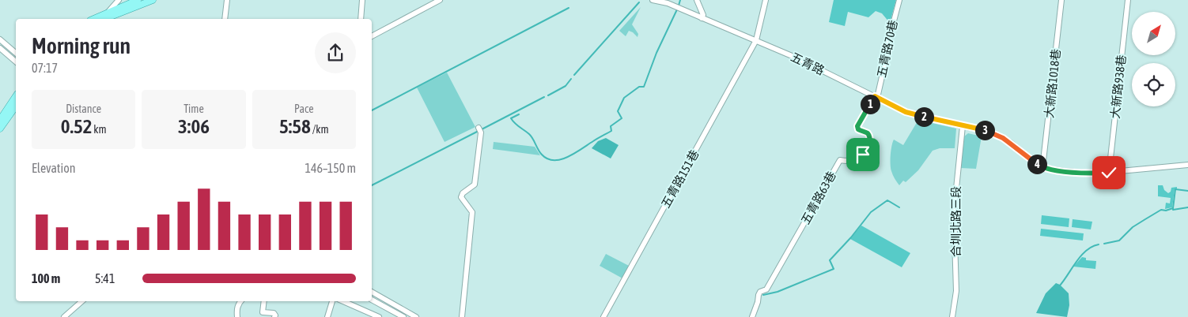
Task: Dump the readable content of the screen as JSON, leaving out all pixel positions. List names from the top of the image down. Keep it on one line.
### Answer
{"streets":{"street":["五青路70巷","五青路","大新路1018巷","大新路938巷","五青路151巷","五青路63巷","合圳北路三段"]},"crossings":[["五青路70巷","五青路"],["五青路70巷","五青路63巷"],["五青路","大新路1018巷"],["五青路","五青路151巷"],["五青路","五青路63巷"],["五青路","合圳北路三段"]],"north":"top right","page":{"heading":["Morning run","07:17"],"stats":[["Distance","0.52 km"],["Time","3:06"],["Pace","5:58 /km"]],"pins":["1","2","3","4"],"chart":["Elevation","146–150 m"],"list":[{"name":"100 m","note":"5:41"}]}}
